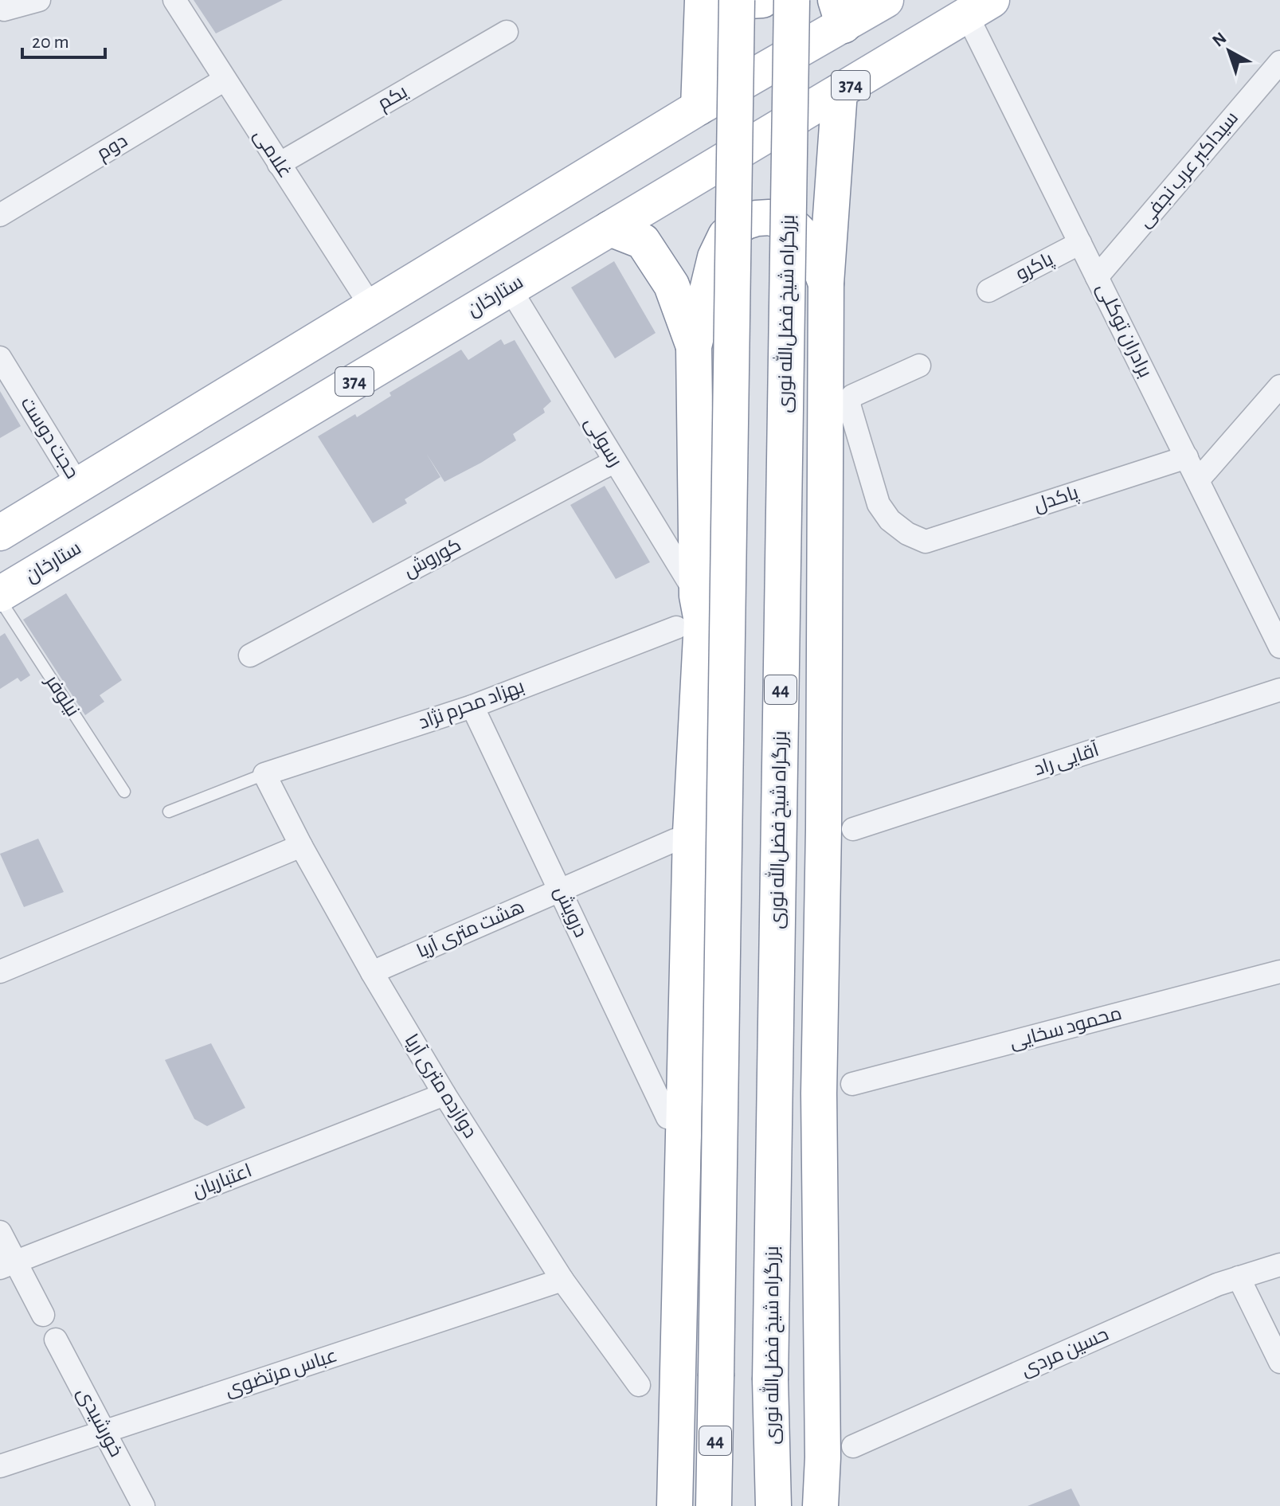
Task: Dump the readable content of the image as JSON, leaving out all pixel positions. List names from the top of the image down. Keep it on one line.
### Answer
{"streets":{"main road":["374","ستارخان","بزرگراه شیخ فضل‌الله نوری","44"],"street":["یکم","دوم","غلامی","سیداکبر عرب نجفی","پاکرو","برادران توکلی","حجت دوست","رسولی","پاکدل","کوروش","بهزاد محرم نژاد","آقایی راد","درویش","هشت متری آریا","محمود سخایی","دوازده متری آریا","اعتباریان","حسین مردی","عباس مرتضوی","خورشیدی"],"lane":["نیلوفر"]},"crossings":[["یکم","غلامی"],["دوم","غلامی"],["سیداکبر عرب نجفی","برادران توکلی"],["پاکرو","برادران توکلی"],["ستارخان","برادران توکلی"],["ستارخان","رسولی"],["برادران توکلی","پاکدل"],["رسولی","کوروش"],["بهزاد محرم نژاد","درویش"],["بهزاد محرم نژاد","دوازده متری آریا"],["درویش","هشت متری آریا"],["هشت متری آریا","دوازده متری آریا"],["دوازده متری آریا","اعتباریان"],["دوازده متری آریا","عباس مرتضوی"],["عباس مرتضوی","خورشیدی"]],"scale_bar":"20 m","north":"top left"}
